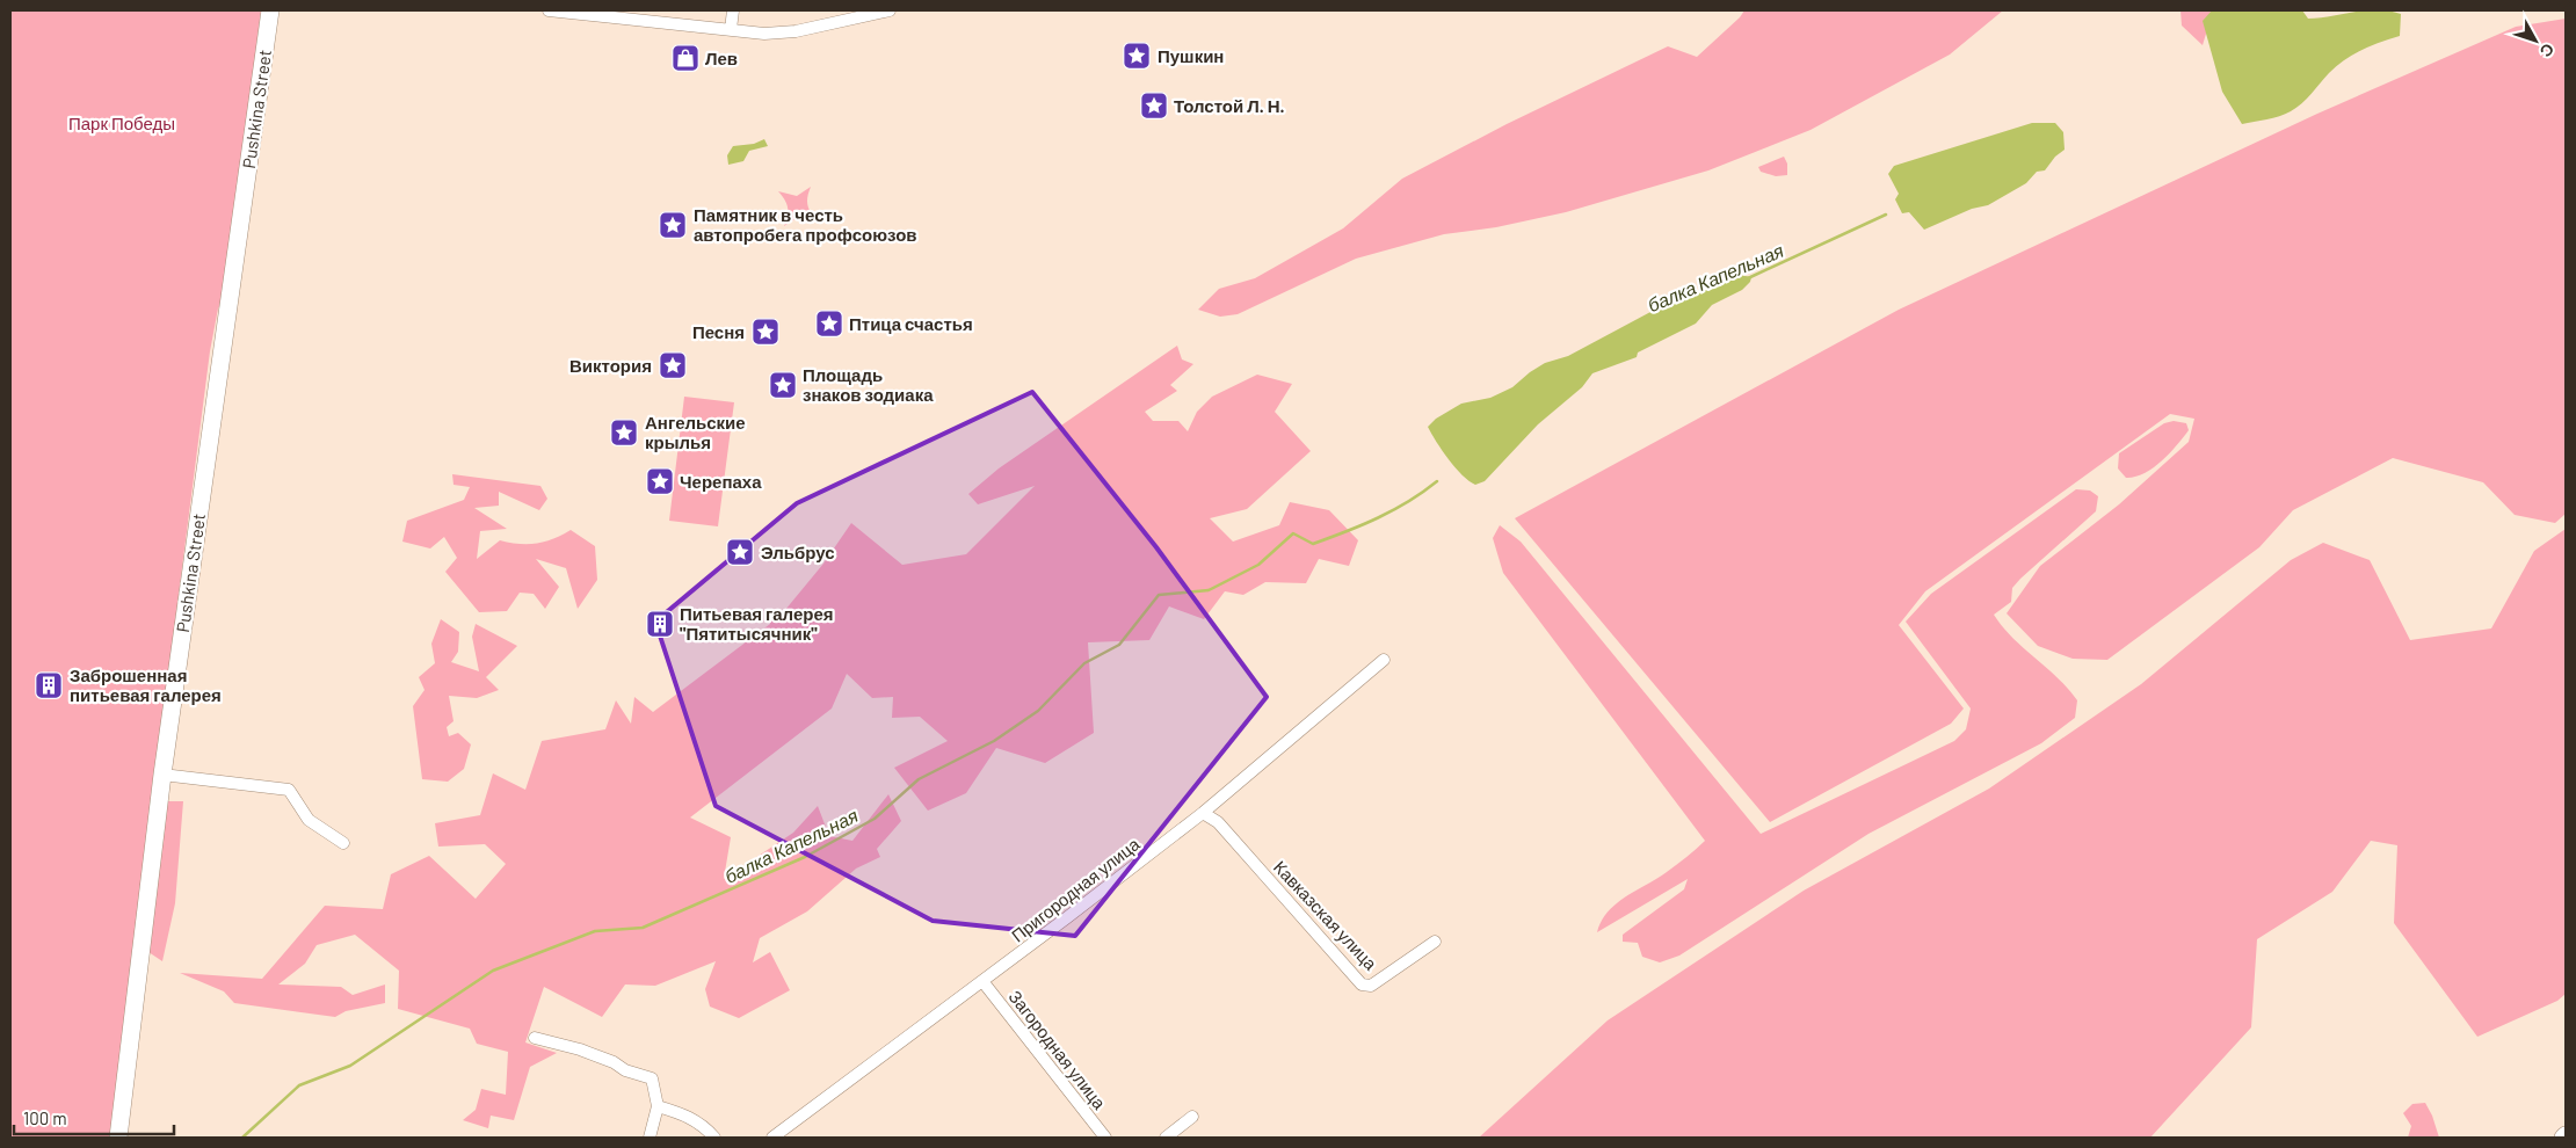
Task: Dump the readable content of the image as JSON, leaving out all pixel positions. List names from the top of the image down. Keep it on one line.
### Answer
{"streets":{"street":["Pushkina Street","Пригородная улица","Кавказская улица","Загородная улица"]},"crossings":[["Пригородная улица","Кавказская улица"],["Пригородная улица","Загородная улица"]],"water":["балка Капельная"],"parks":["Парк Победы"],"places":{"place":["Пушкин","Толстой Л. Н.","Памятник в честь автопробега профсоюзов","Птица счастья","Песня","Виктория","Площадь знаков зодиака","Ангельские крылья","Черепаха","Эльбрус"],"shop":["Лев"],"building":["Питьевая галерея \"Пятитысячник\"","Заброшенная питьевая галерея"]},"scale_bar":"100 m","north":"bottom right"}
